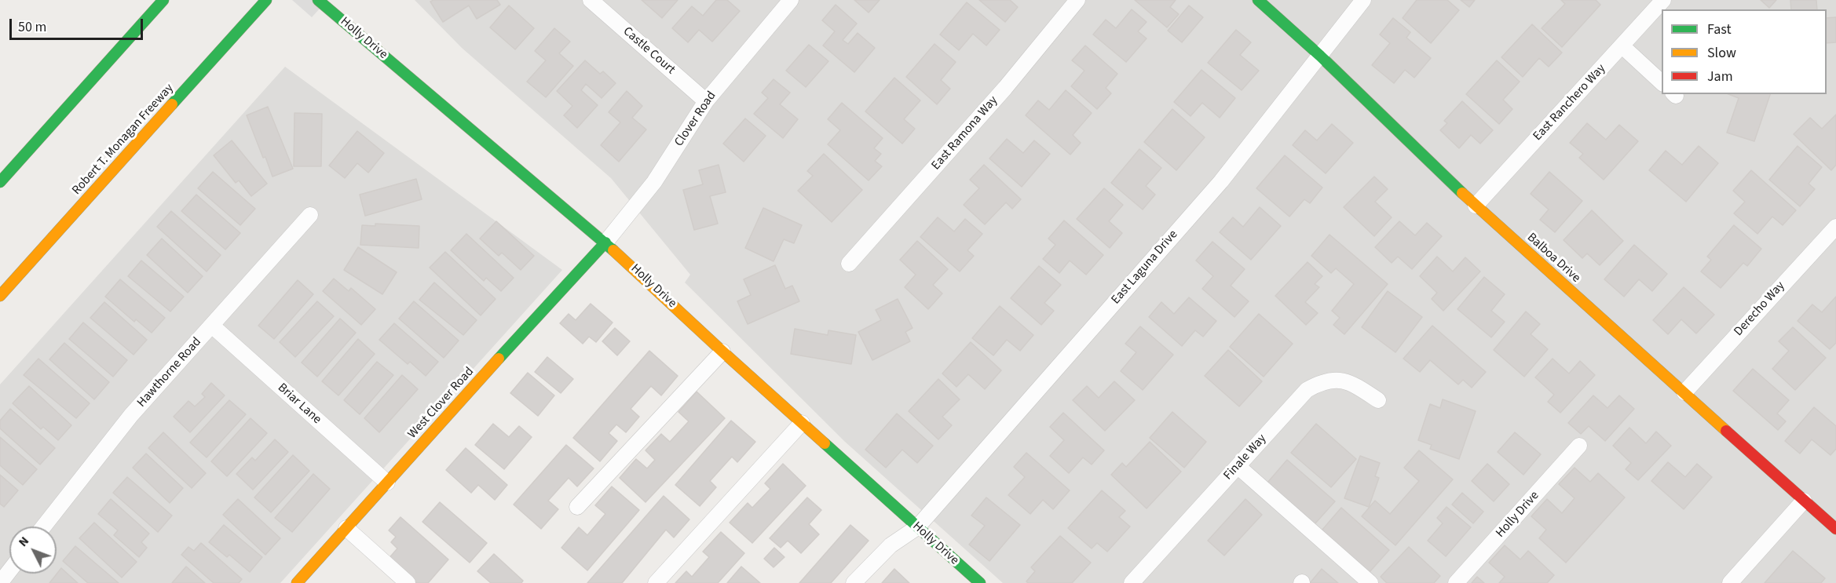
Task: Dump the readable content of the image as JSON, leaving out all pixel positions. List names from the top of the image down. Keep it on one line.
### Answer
{"streets":{"main road":["Holly Drive","Robert T. Monagan Freeway","Balboa Drive","West Clover Road"],"street":["Castle Court","East Ranchero Way","Clover Road","East Ramona Way","East Laguna Drive","Derecho Way","Hawthorne Road","Briar Lane","Finale Way"]},"crossings":[["Holly Drive","Clover Road"],["Holly Drive","East Laguna Drive"],["Holly Drive","West Clover Road"],["Castle Court","Clover Road"],["East Ranchero Way","Balboa Drive"],["Clover Road","West Clover Road"],["Balboa Drive","East Laguna Drive"],["Balboa Drive","Derecho Way"],["Hawthorne Road","Briar Lane"],["West Clover Road","Briar Lane"]],"legend":["Fast","Slow","Jam"],"scale_bar":"50 m","north":"top left"}
